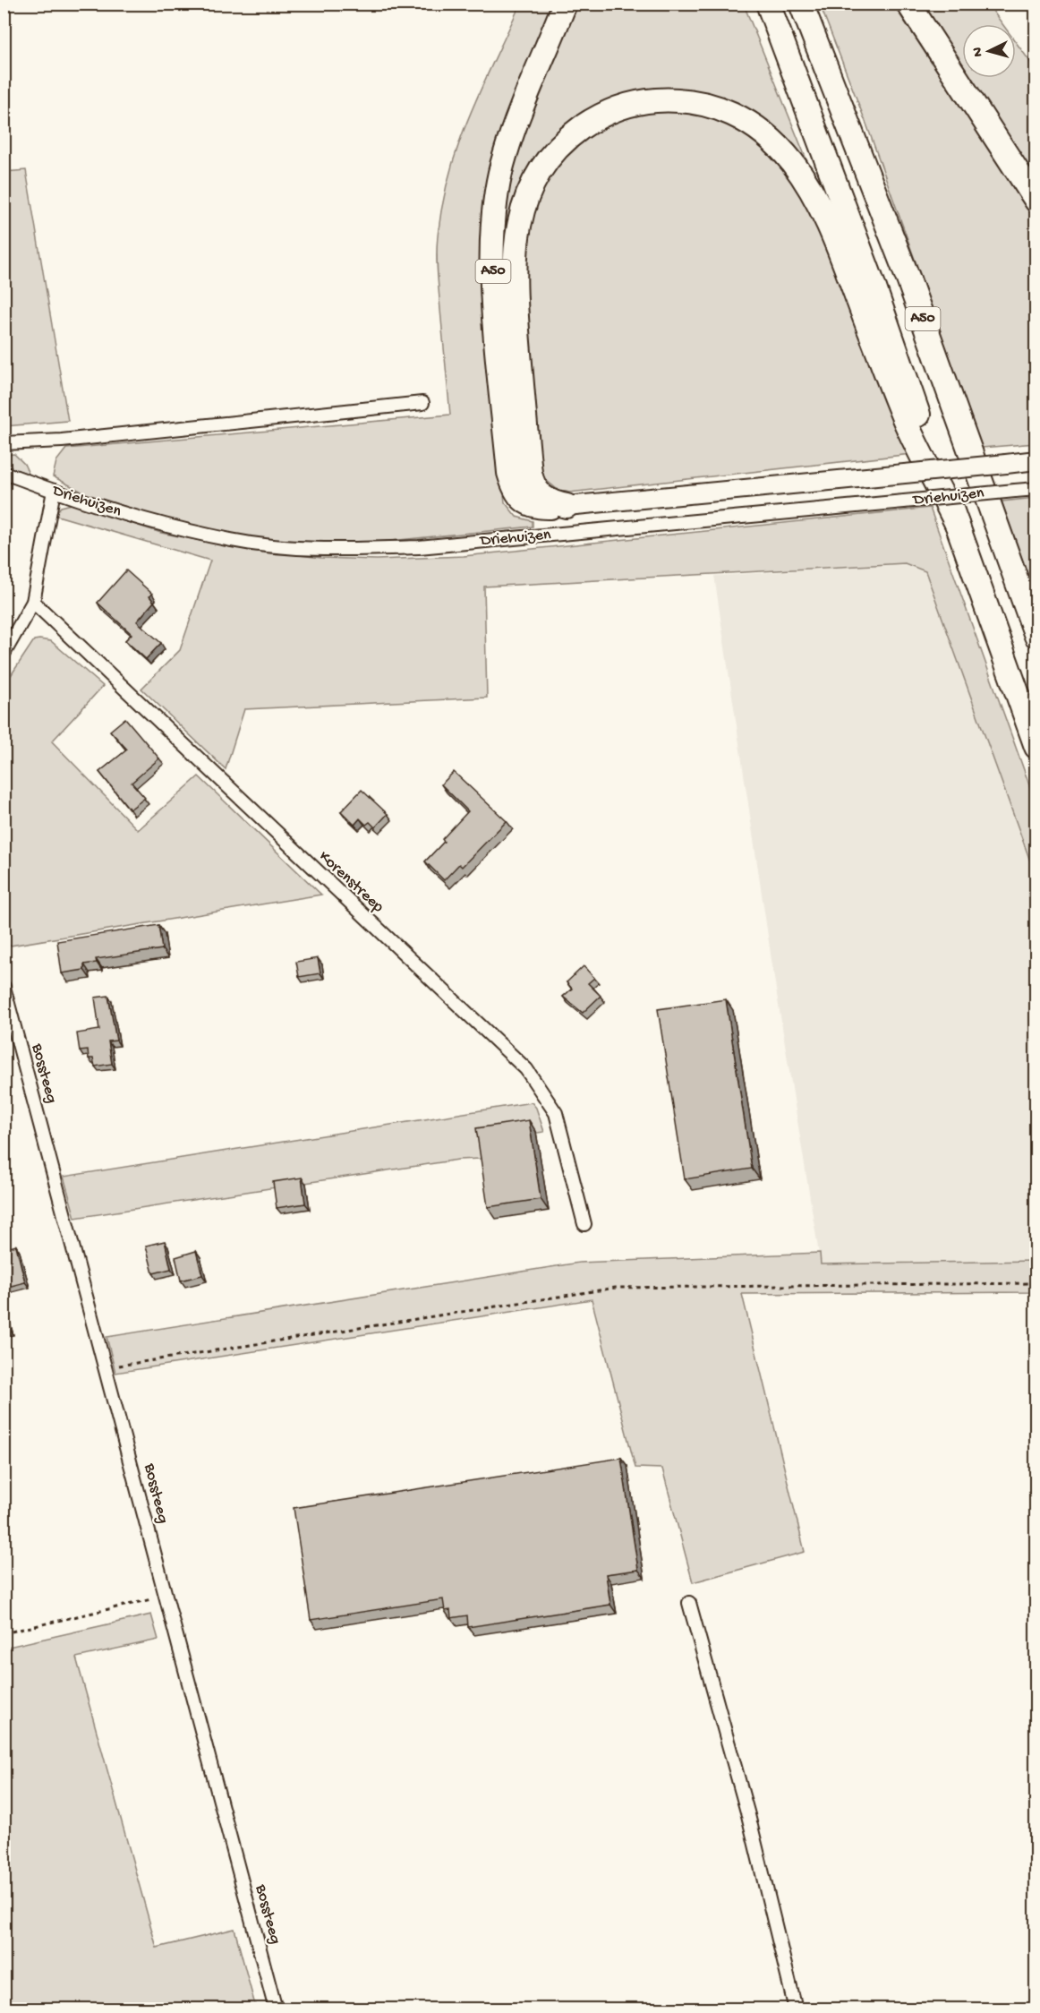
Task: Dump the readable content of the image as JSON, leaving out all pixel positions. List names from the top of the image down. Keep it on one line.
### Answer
{"streets":{"highway":["A50"],"main road":["Driehuizen"],"street":["Korenstreep","Bossteeg"]},"crossings":[["A50","Driehuizen"]],"north":"left"}
